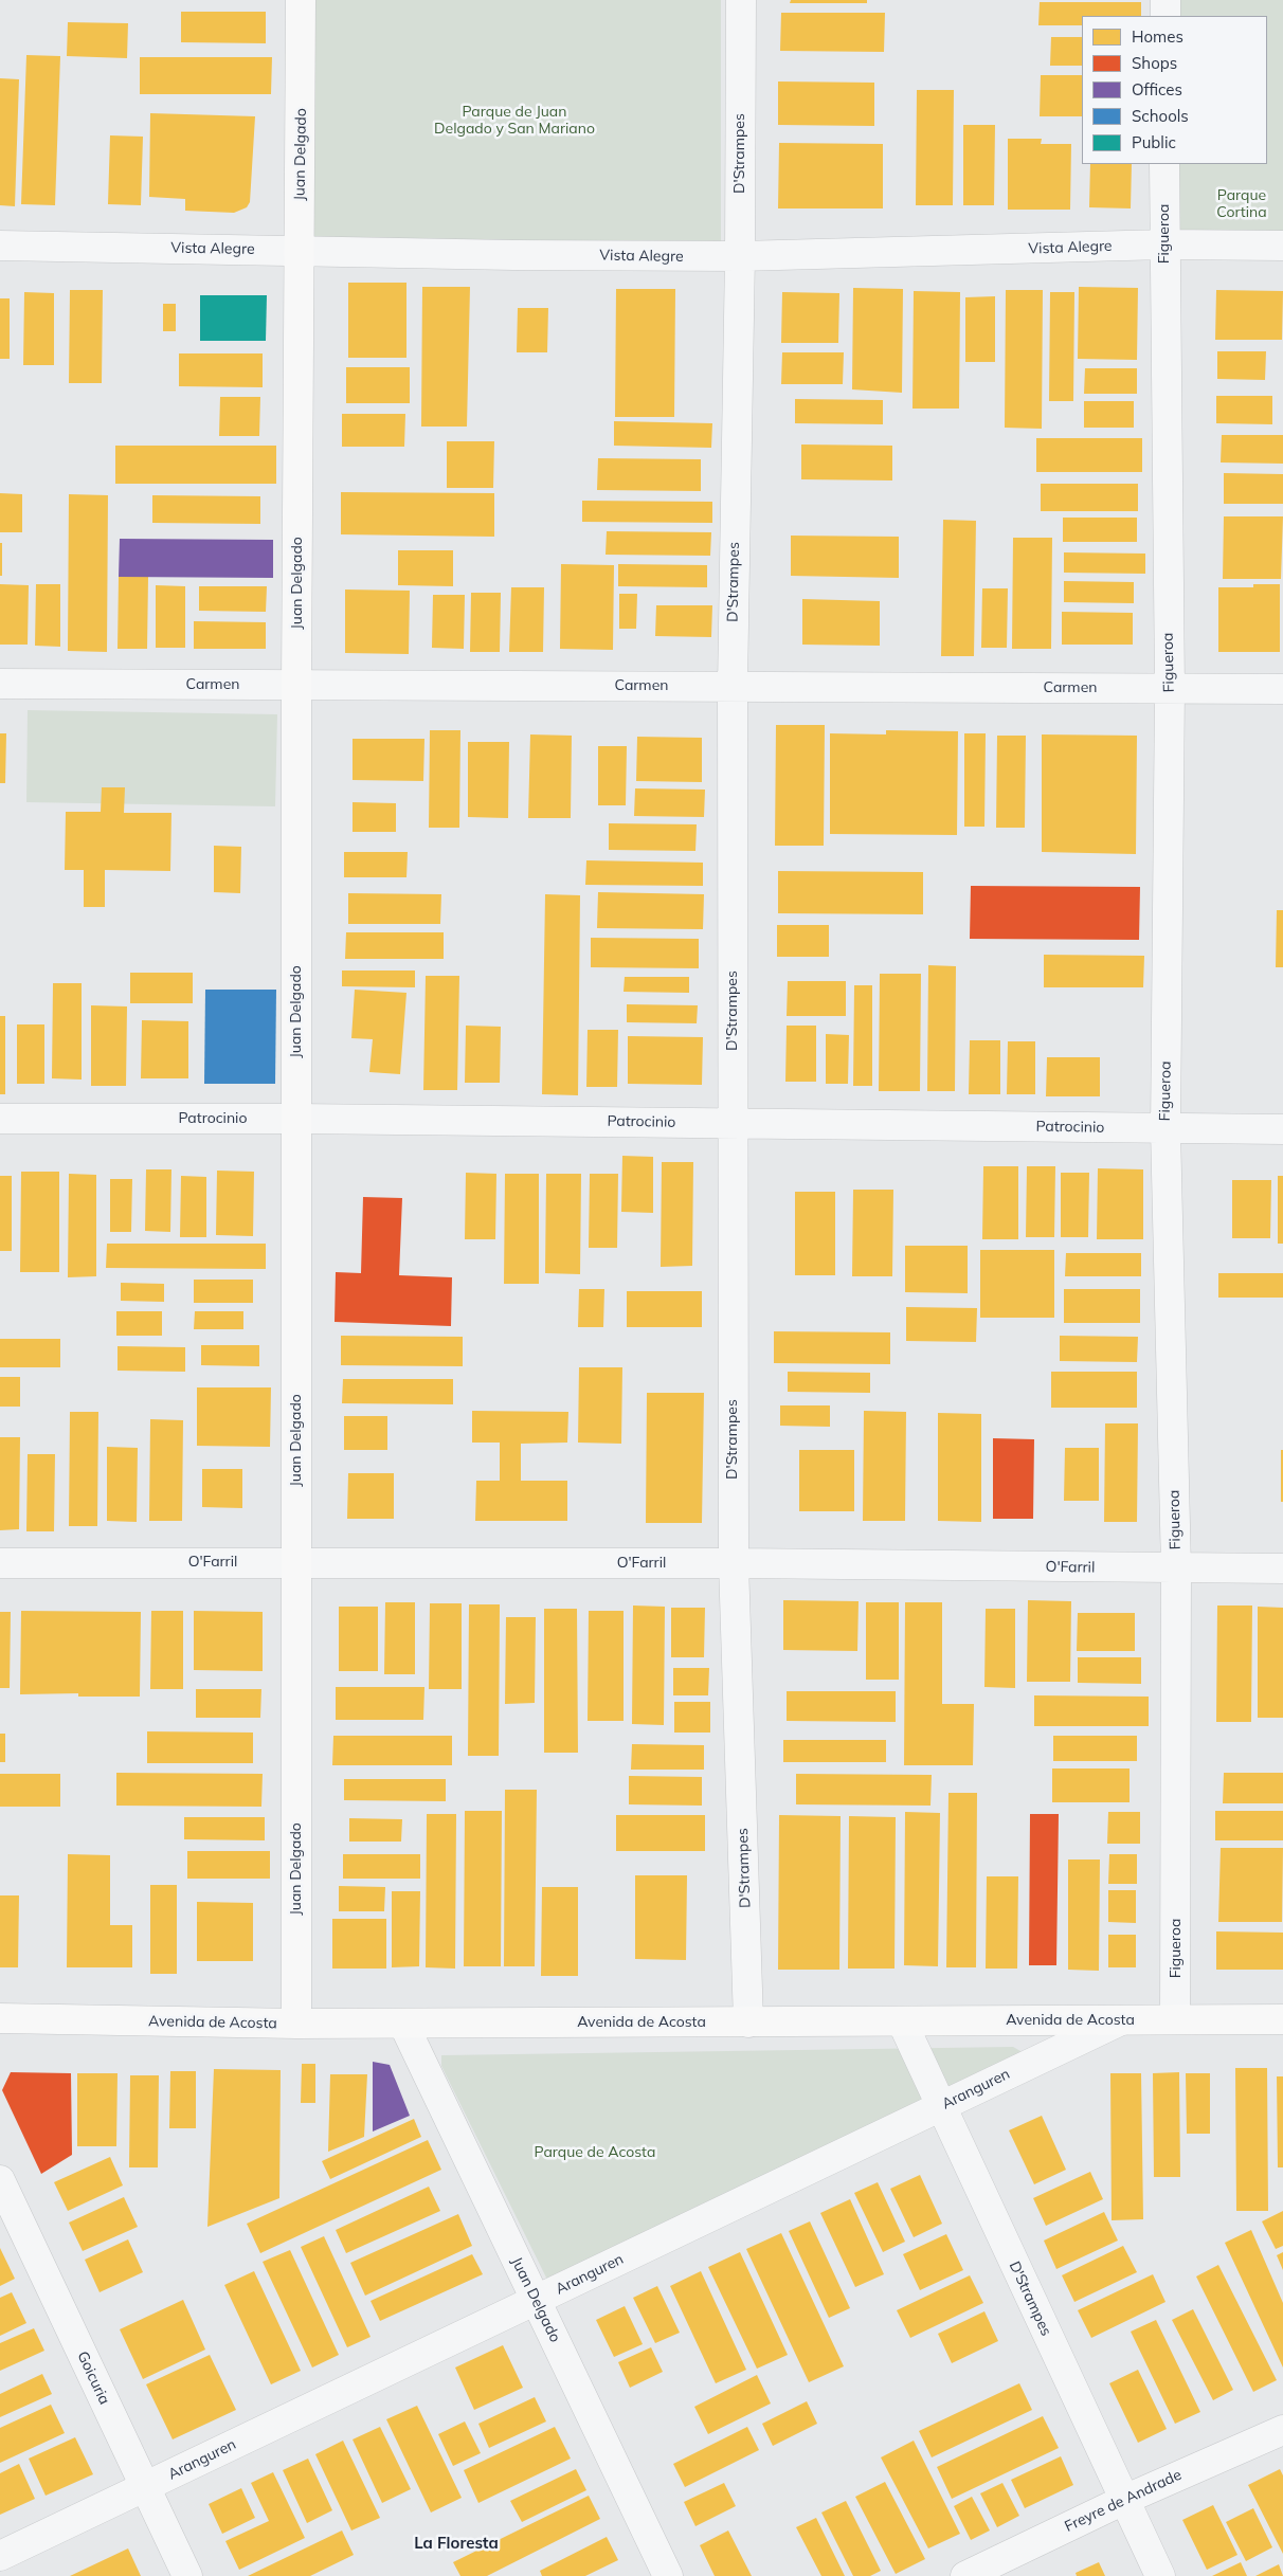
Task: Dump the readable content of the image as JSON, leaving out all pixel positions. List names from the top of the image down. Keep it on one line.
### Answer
{"streets":{"street":["D'Strampes","Juan Delgado","Figueroa","Vista Alegre","Carmen","Patrocinio","O'Farril","Avenida de Acosta","Aranguren","Goicuria","Freyre de Andrade"]},"crossings":[["D'Strampes","Vista Alegre"],["D'Strampes","Carmen"],["D'Strampes","Patrocinio"],["D'Strampes","O'Farril"],["D'Strampes","Avenida de Acosta"],["D'Strampes","Aranguren"],["D'Strampes","Freyre de Andrade"],["Juan Delgado","Vista Alegre"],["Juan Delgado","Carmen"],["Juan Delgado","Patrocinio"],["Juan Delgado","O'Farril"],["Juan Delgado","Avenida de Acosta"],["Juan Delgado","Aranguren"],["Figueroa","Vista Alegre"],["Figueroa","Carmen"],["Figueroa","Patrocinio"],["Figueroa","O'Farril"],["Figueroa","Avenida de Acosta"],["Avenida de Acosta","Aranguren"],["Aranguren","Goicuria"]],"districts":["La Floresta"],"parks":["Parque de Juan Delgado y San Mariano","Parque Cortina","Parque de Acosta"],"legend":["Homes","Shops","Offices","Schools","Public"]}
